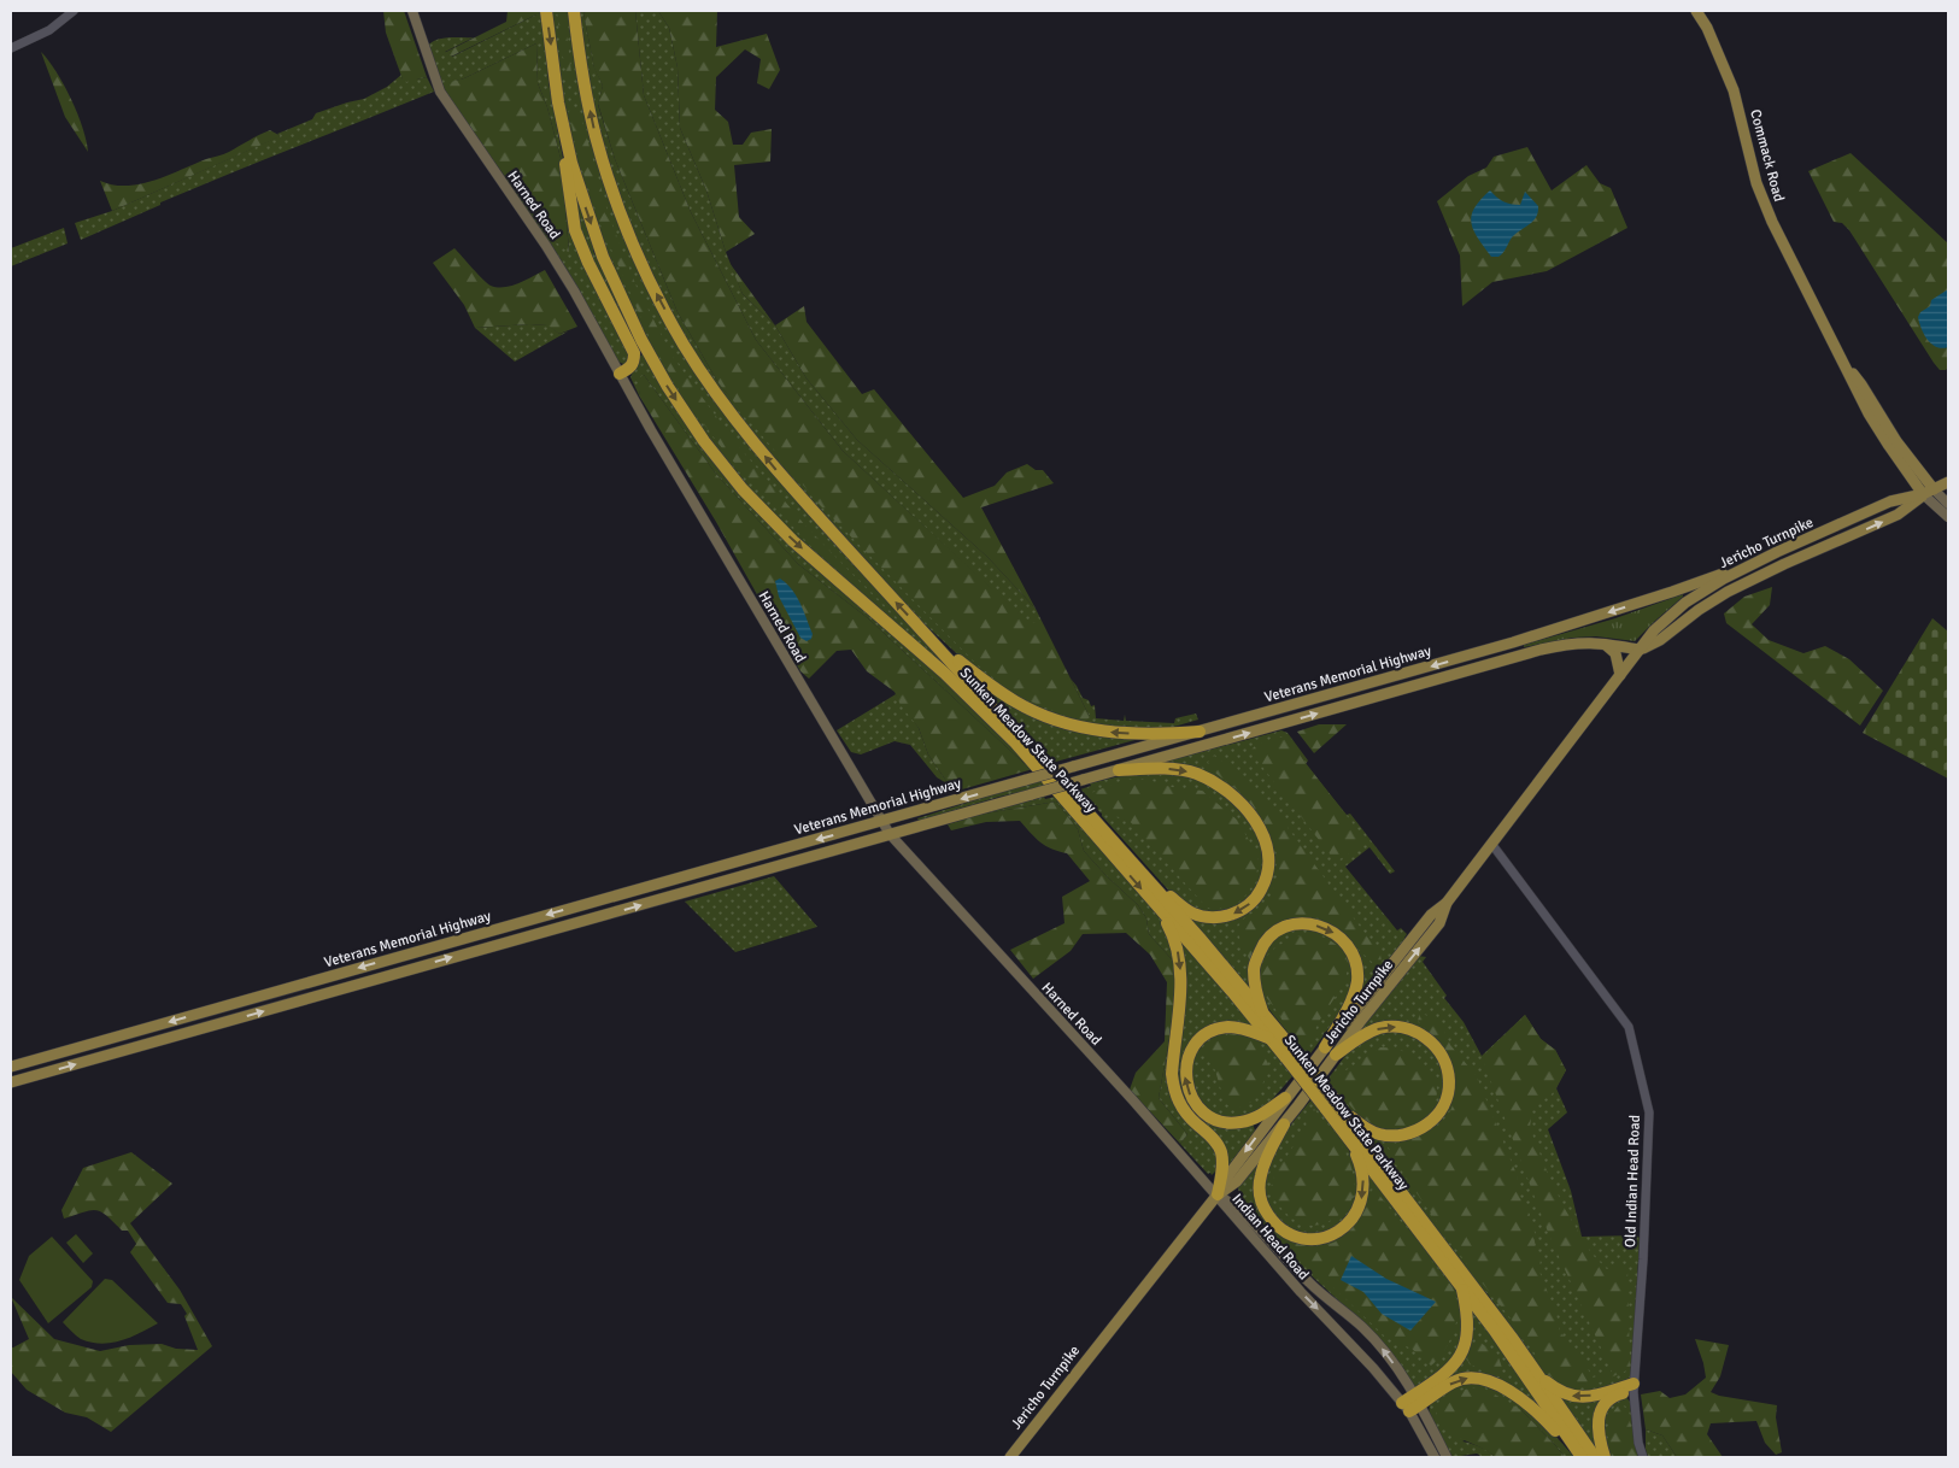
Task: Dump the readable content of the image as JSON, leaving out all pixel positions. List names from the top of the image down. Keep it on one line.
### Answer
{"streets":{"highway":["Sunken Meadow State Parkway"],"main road":["Commack Road","Harned Road","Jericho Turnpike","Veterans Memorial Highway","Indian Head Road"],"street":["Old Indian Head Road"]},"crossings":[["Commack Road","Jericho Turnpike"],["Harned Road","Jericho Turnpike"],["Harned Road","Veterans Memorial Highway"],["Harned Road","Indian Head Road"],["Jericho Turnpike","Veterans Memorial Highway"],["Jericho Turnpike","Old Indian Head Road"],["Jericho Turnpike","Indian Head Road"]]}
